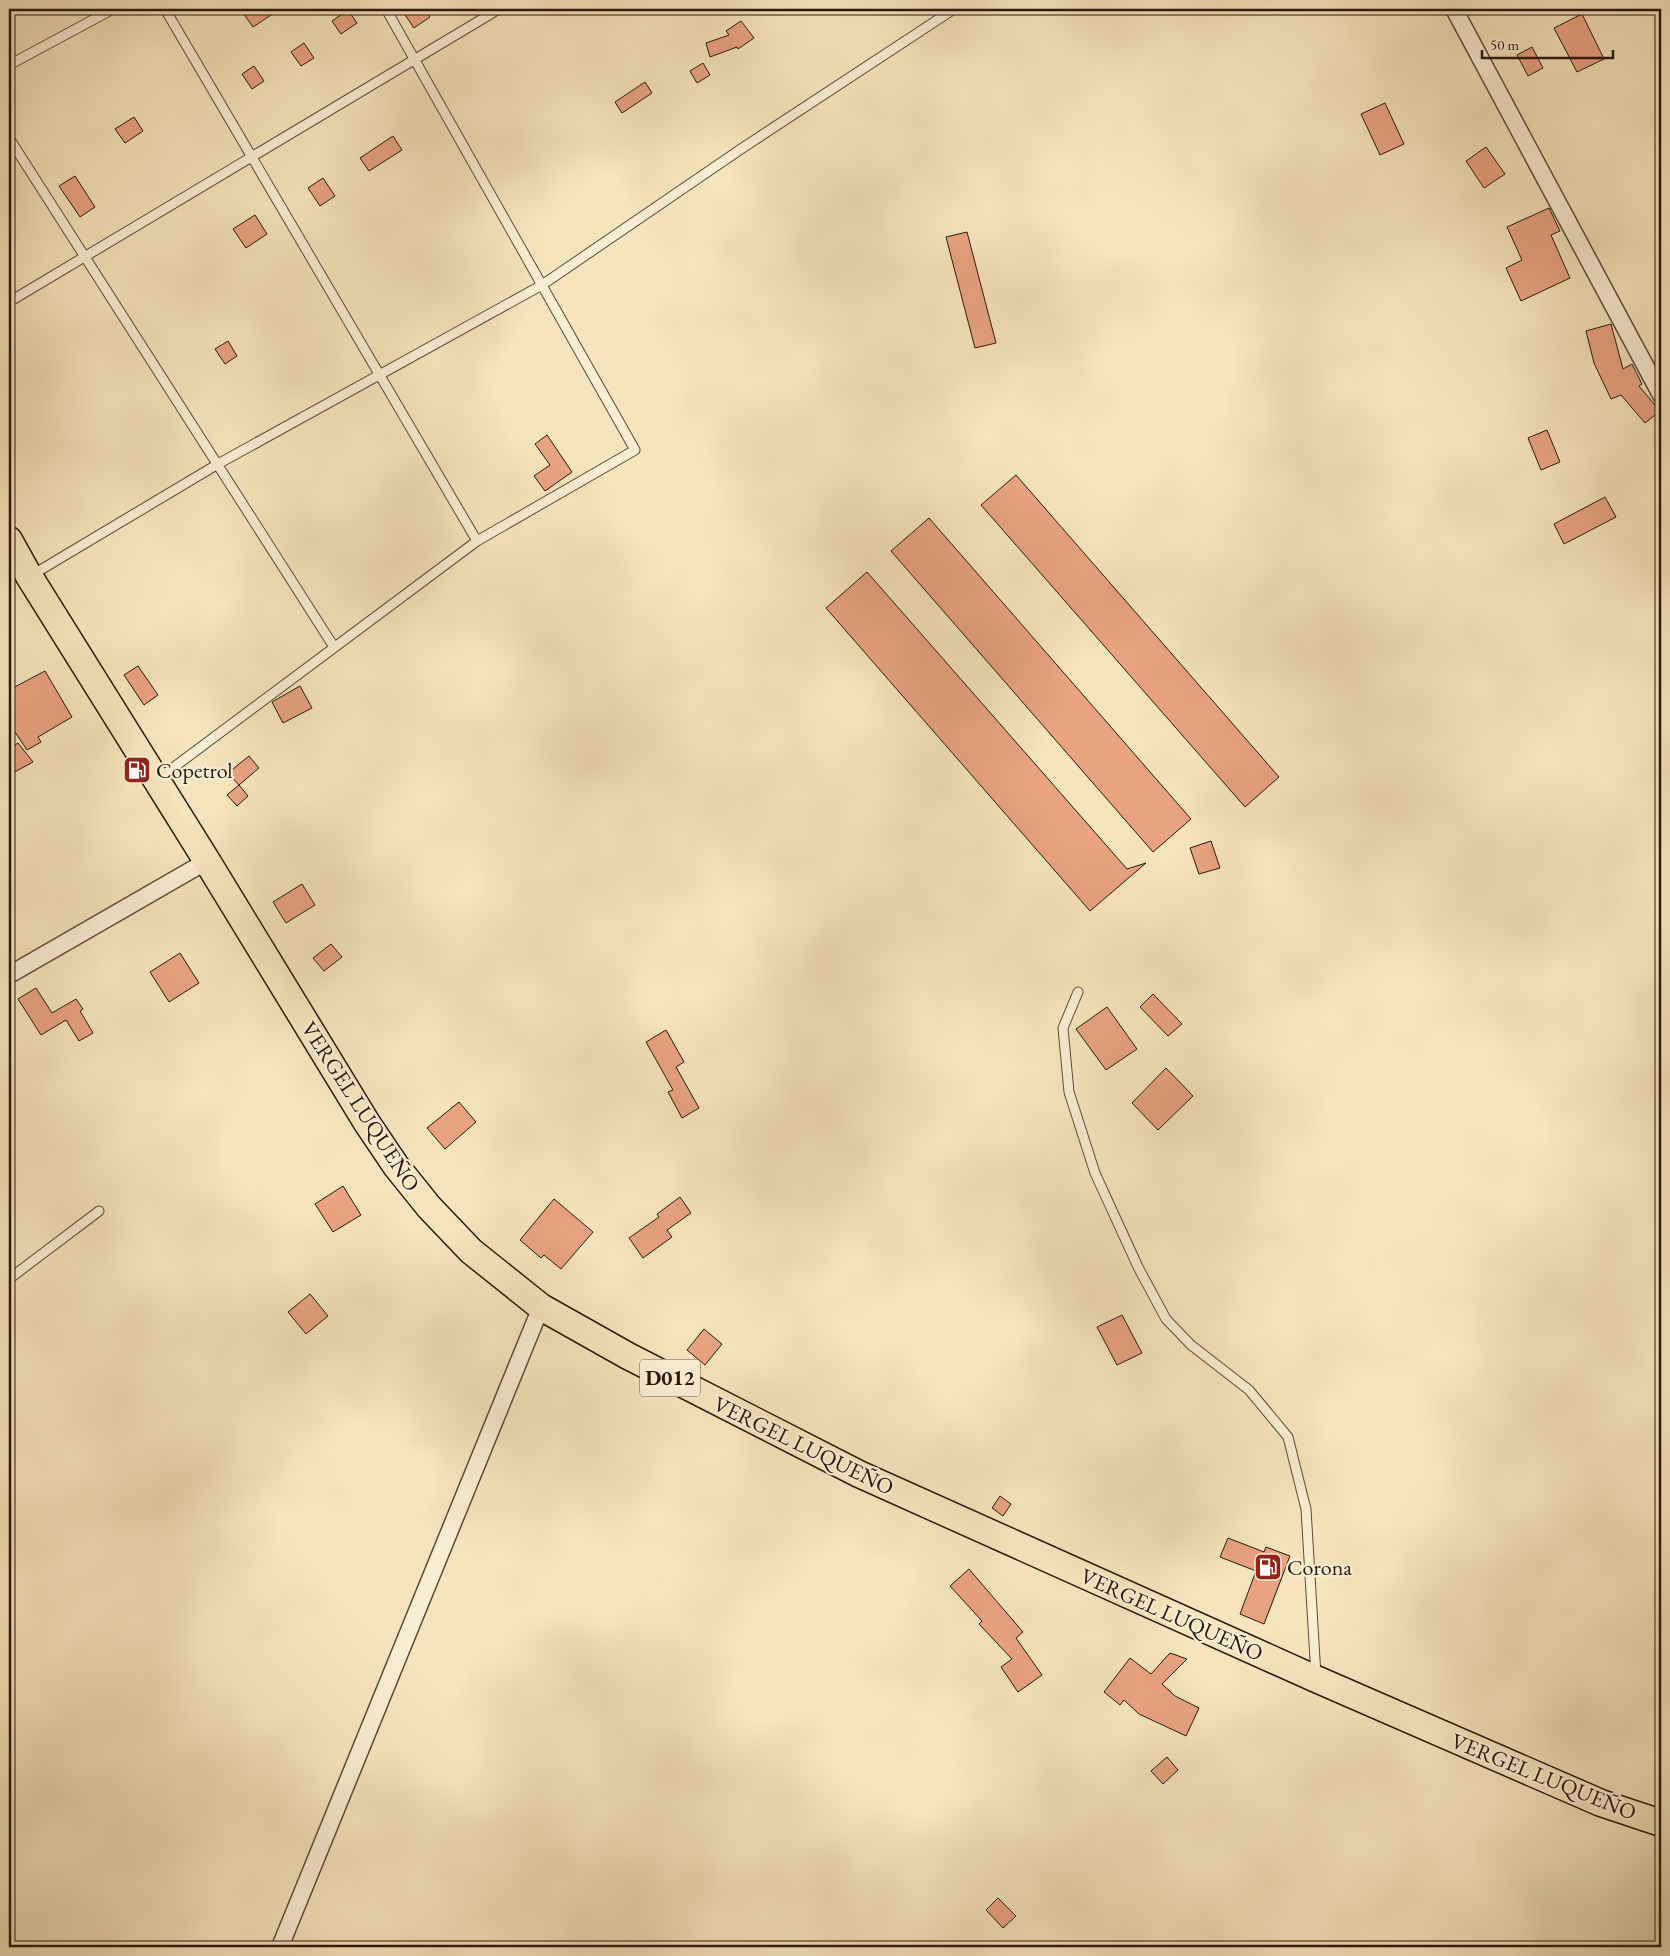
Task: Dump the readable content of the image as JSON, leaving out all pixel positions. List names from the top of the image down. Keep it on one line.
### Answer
{"streets":{"main road":["VERGEL LUQUEÑO","D012"]},"places":{"fuel station":["Copetrol","Corona"]},"scale_bar":"50 m"}
